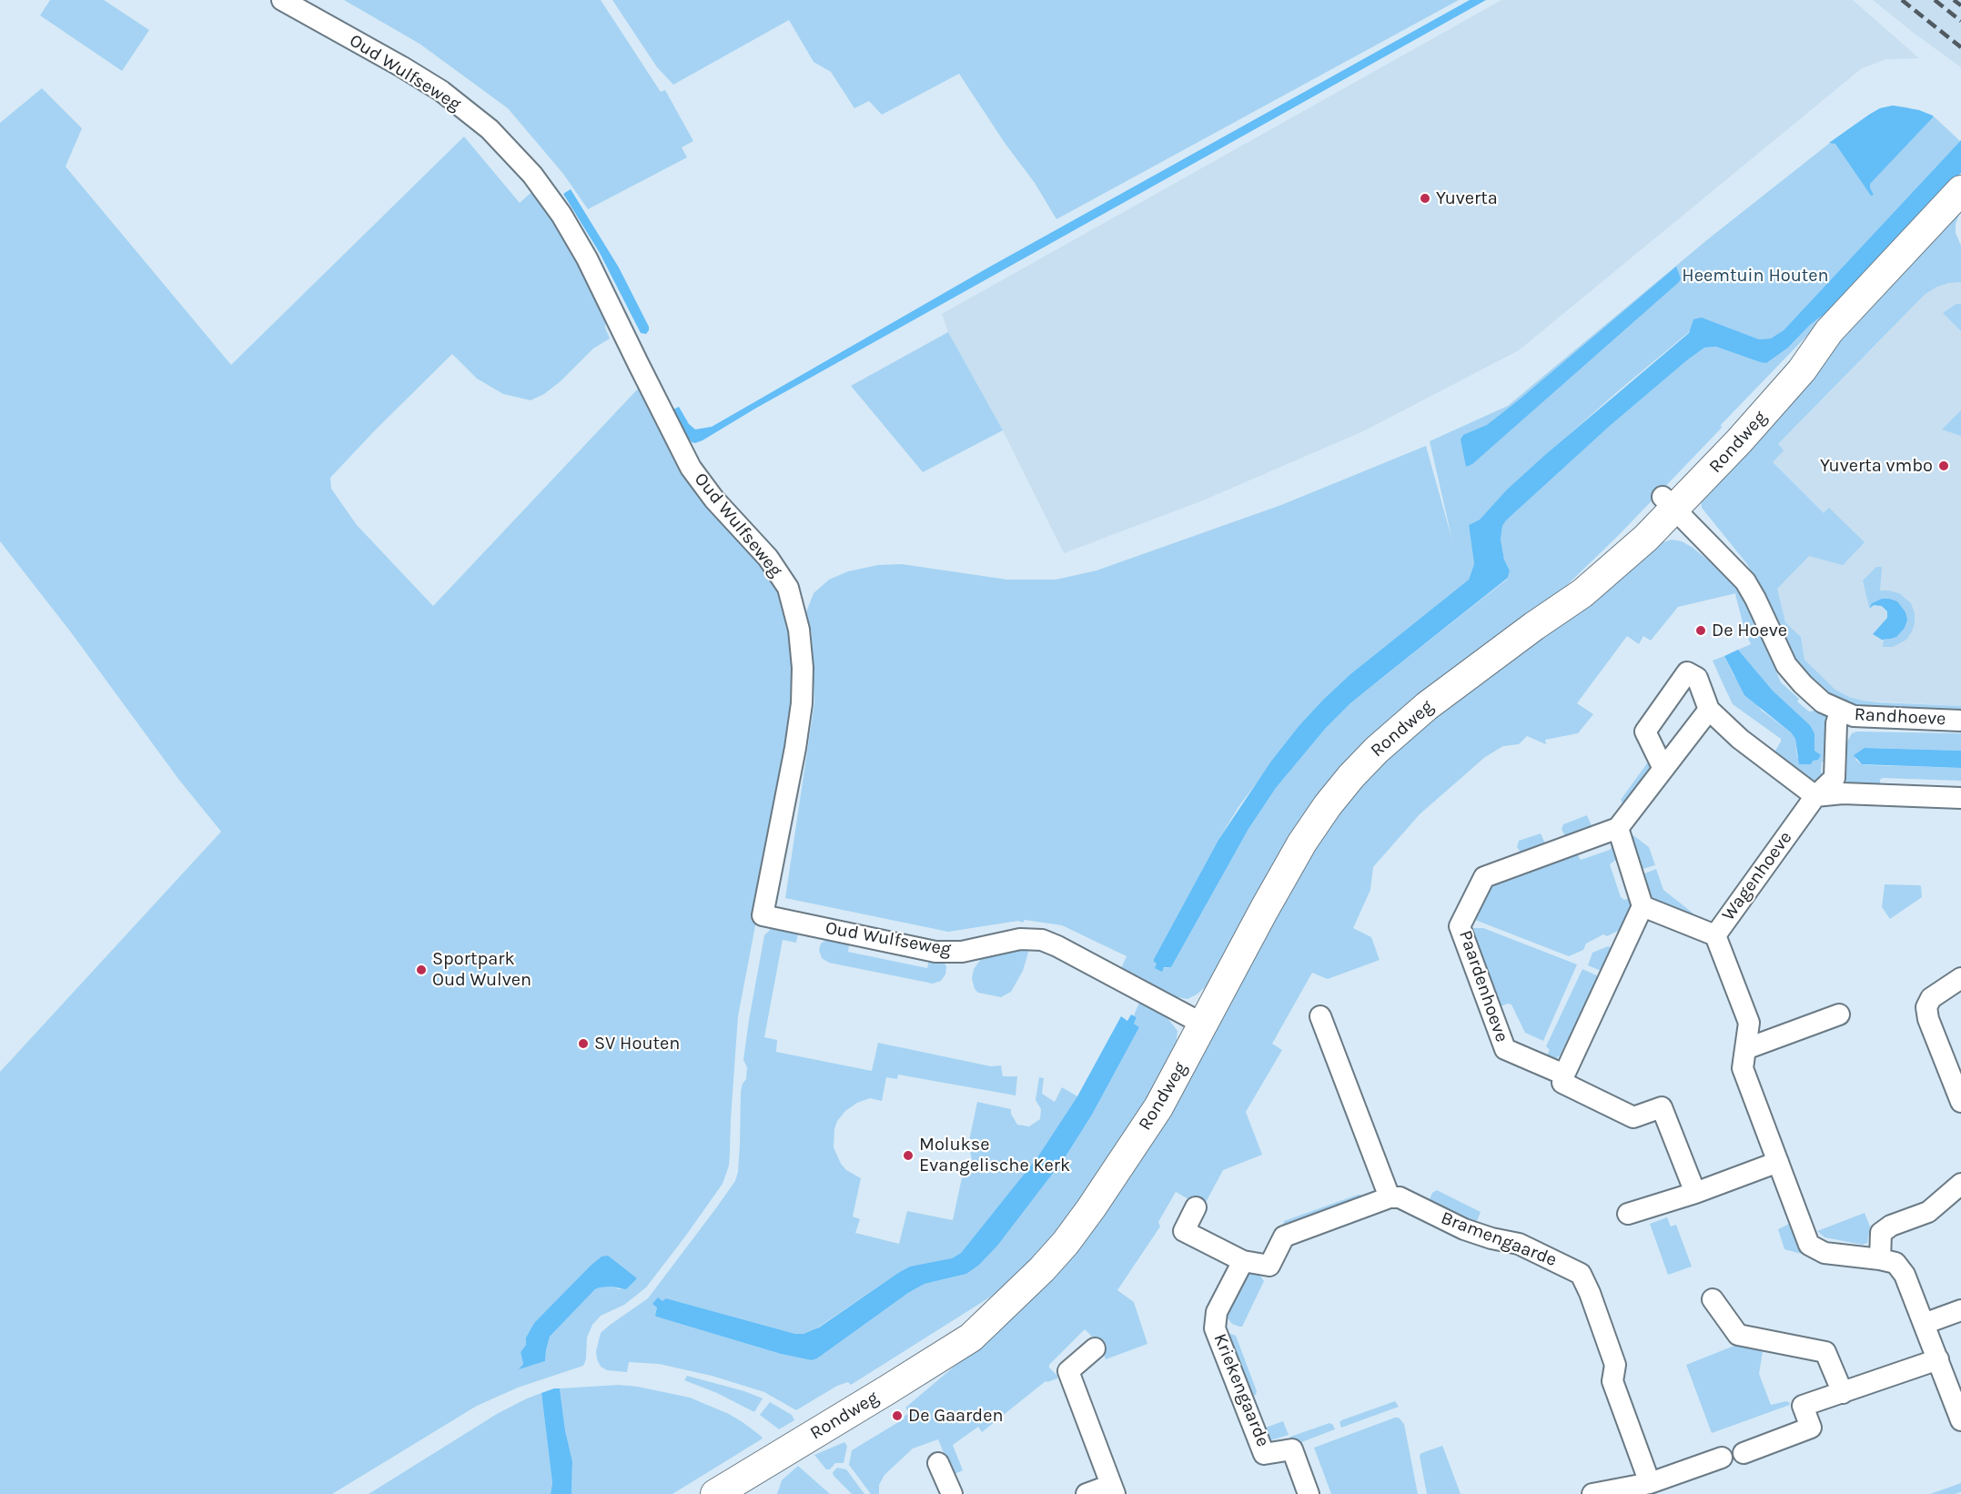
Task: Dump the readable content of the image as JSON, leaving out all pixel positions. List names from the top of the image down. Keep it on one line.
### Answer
{"streets":{"main road":["Rondweg"],"street":["Oud Wulfseweg","Randhoeve","Wagenhoeve","Paardenhoeve","Bramengaarde","Kriekengaarde"]},"crossings":[["Oud Wulfseweg","Rondweg"],["Randhoeve","Wagenhoeve"]],"parks":["Heemtuin Houten"],"places":["Yuverta","Yuverta vmbo","De Hoeve","Sportpark Oud Wulven","SV Houten","Molukse Evangelische Kerk","De Gaarden"]}
